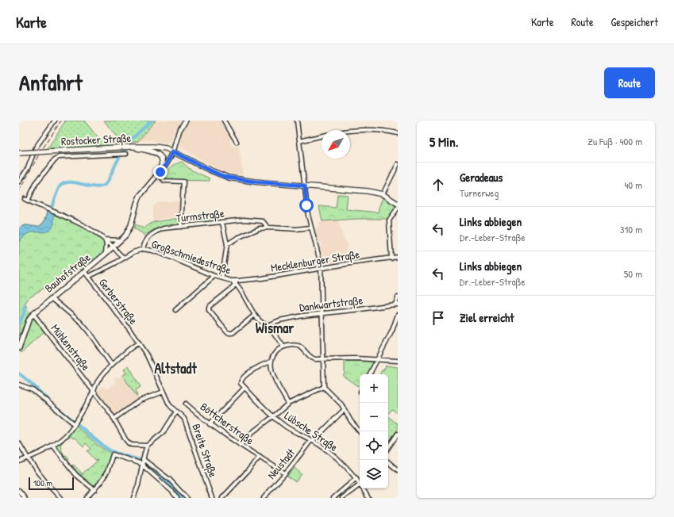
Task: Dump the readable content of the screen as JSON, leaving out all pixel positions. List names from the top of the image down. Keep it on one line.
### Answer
{"streets":{"main road":["Rostocker Straße"],"street":["Turmstraße","Großschmiedestraße","Mecklenburger Straße","Bauhofstraße","Gerberstraße","Dankwartstraße","Mühlenstraße","Böttcherstraße","Lübsche Straße","Breite Straße","Neustadt"]},"crossings":[["Rostocker Straße","Bauhofstraße"],["Turmstraße","Großschmiedestraße"],["Großschmiedestraße","Mecklenburger Straße"],["Großschmiedestraße","Bauhofstraße"],["Bauhofstraße","Gerberstraße"],["Bauhofstraße","Mühlenstraße"],["Gerberstraße","Breite Straße"],["Böttcherstraße","Neustadt"],["Lübsche Straße","Neustadt"]],"districts":["Wismar","Altstadt"],"scale_bar":"100 m","north":"bottom left","page":{"header":"Karte","nav":["Karte","Route","Gespeichert"],"title":"Anfahrt","buttons":"Route","heading":["5 Min.","Zu Fuß · 400 m"],"list":[["Geradeaus","Turnerweg","40 m"],["Links abbiegen","Dr.-Leber-Straße","310 m"],["Links abbiegen","Dr.-Leber-Straße","50 m"],"Ziel erreicht"],"map_buttons":["+","−"],"scale":"100 m"}}
